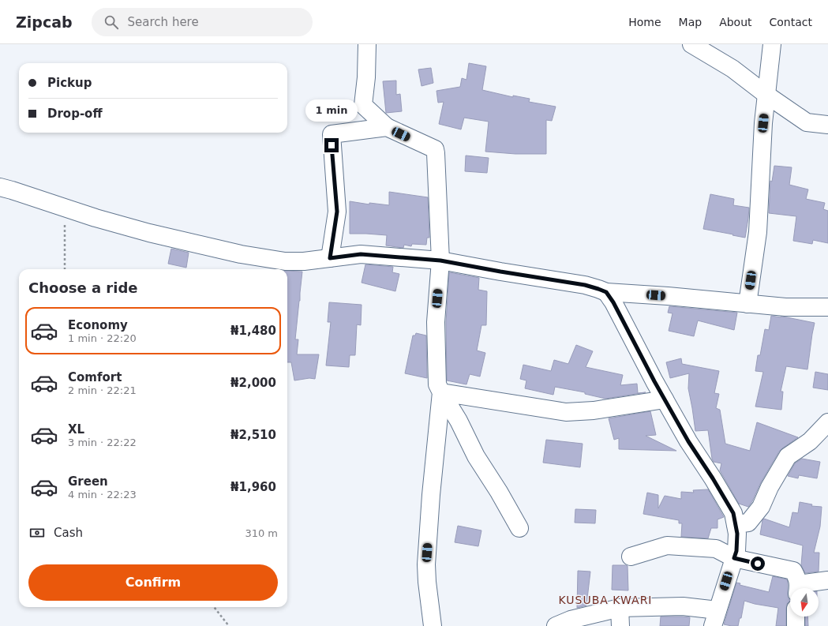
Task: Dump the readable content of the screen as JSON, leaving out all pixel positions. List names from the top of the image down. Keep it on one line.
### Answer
{"districts":["KUSUBA KWARI"],"north":"bottom","page":{"header":"Zipcab","search":"Search here","nav":["Home","Map","About","Contact"],"banner":["Pickup","Drop-off"],"bubble":"1 min","heading":"Choose a ride","list":[{"name":"Economy","note":"1 min · 22:20","value":"₦1,480"},{"name":"Comfort","note":"2 min · 22:21","value":"₦2,000"},{"name":"XL","note":"3 min · 22:22","value":"₦2,510"},{"name":"Green","note":"4 min · 22:23","value":"₦1,960"}],"pay":["Cash","310 m"],"buttons":"Confirm"}}
